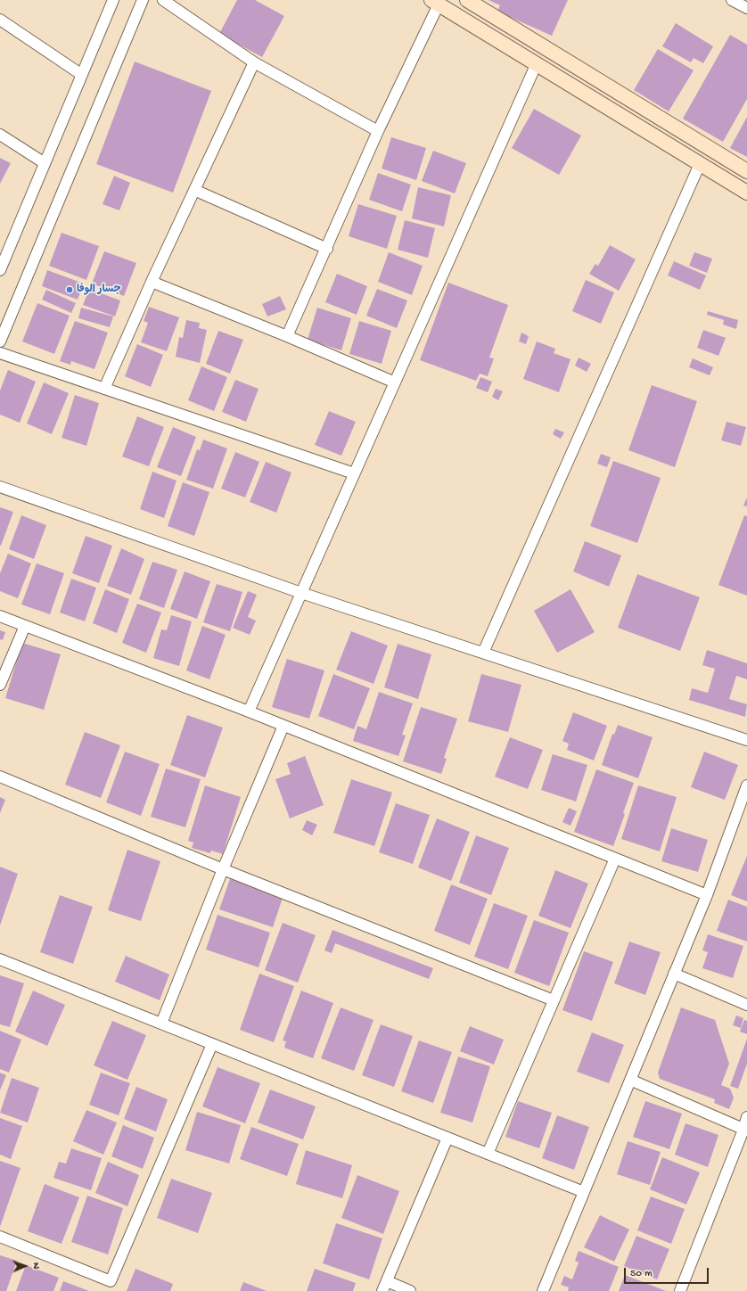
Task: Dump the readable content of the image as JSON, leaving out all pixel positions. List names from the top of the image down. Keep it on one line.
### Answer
{"places":["جسار الوفا"],"scale_bar":"50 m","north":"right"}
